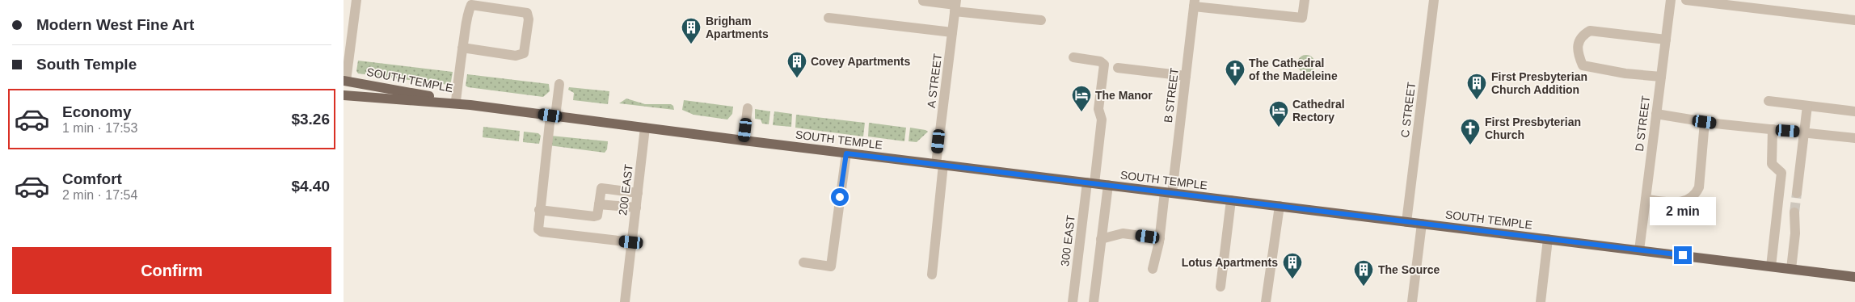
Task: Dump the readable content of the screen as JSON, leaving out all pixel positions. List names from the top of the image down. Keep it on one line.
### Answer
{"streets":{"main road":["SOUTH TEMPLE"],"street":["A STREET","B STREET","C STREET","D STREET","200 EAST","300 EAST"]},"crossings":[["SOUTH TEMPLE","A STREET"],["SOUTH TEMPLE","B STREET"],["SOUTH TEMPLE","C STREET"],["SOUTH TEMPLE","D STREET"],["SOUTH TEMPLE","200 EAST"],["SOUTH TEMPLE","300 EAST"]],"places":{"building":["Brigham Apartments","Covey Apartments","First Presbyterian Church Addition","Lotus Apartments","The Source"],"church":["The Cathedral of the Madeleine","First Presbyterian Church"],"hotel":["The Manor","Cathedral Rectory"]},"page":{"banner":["Modern West Fine Art","South Temple"],"list":[{"name":"Economy","note":"1 min · 17:53","value":"$3.26"},{"name":"Comfort","note":"2 min · 17:54","value":"$4.40"}],"bubble":"2 min","buttons":"Confirm"}}
